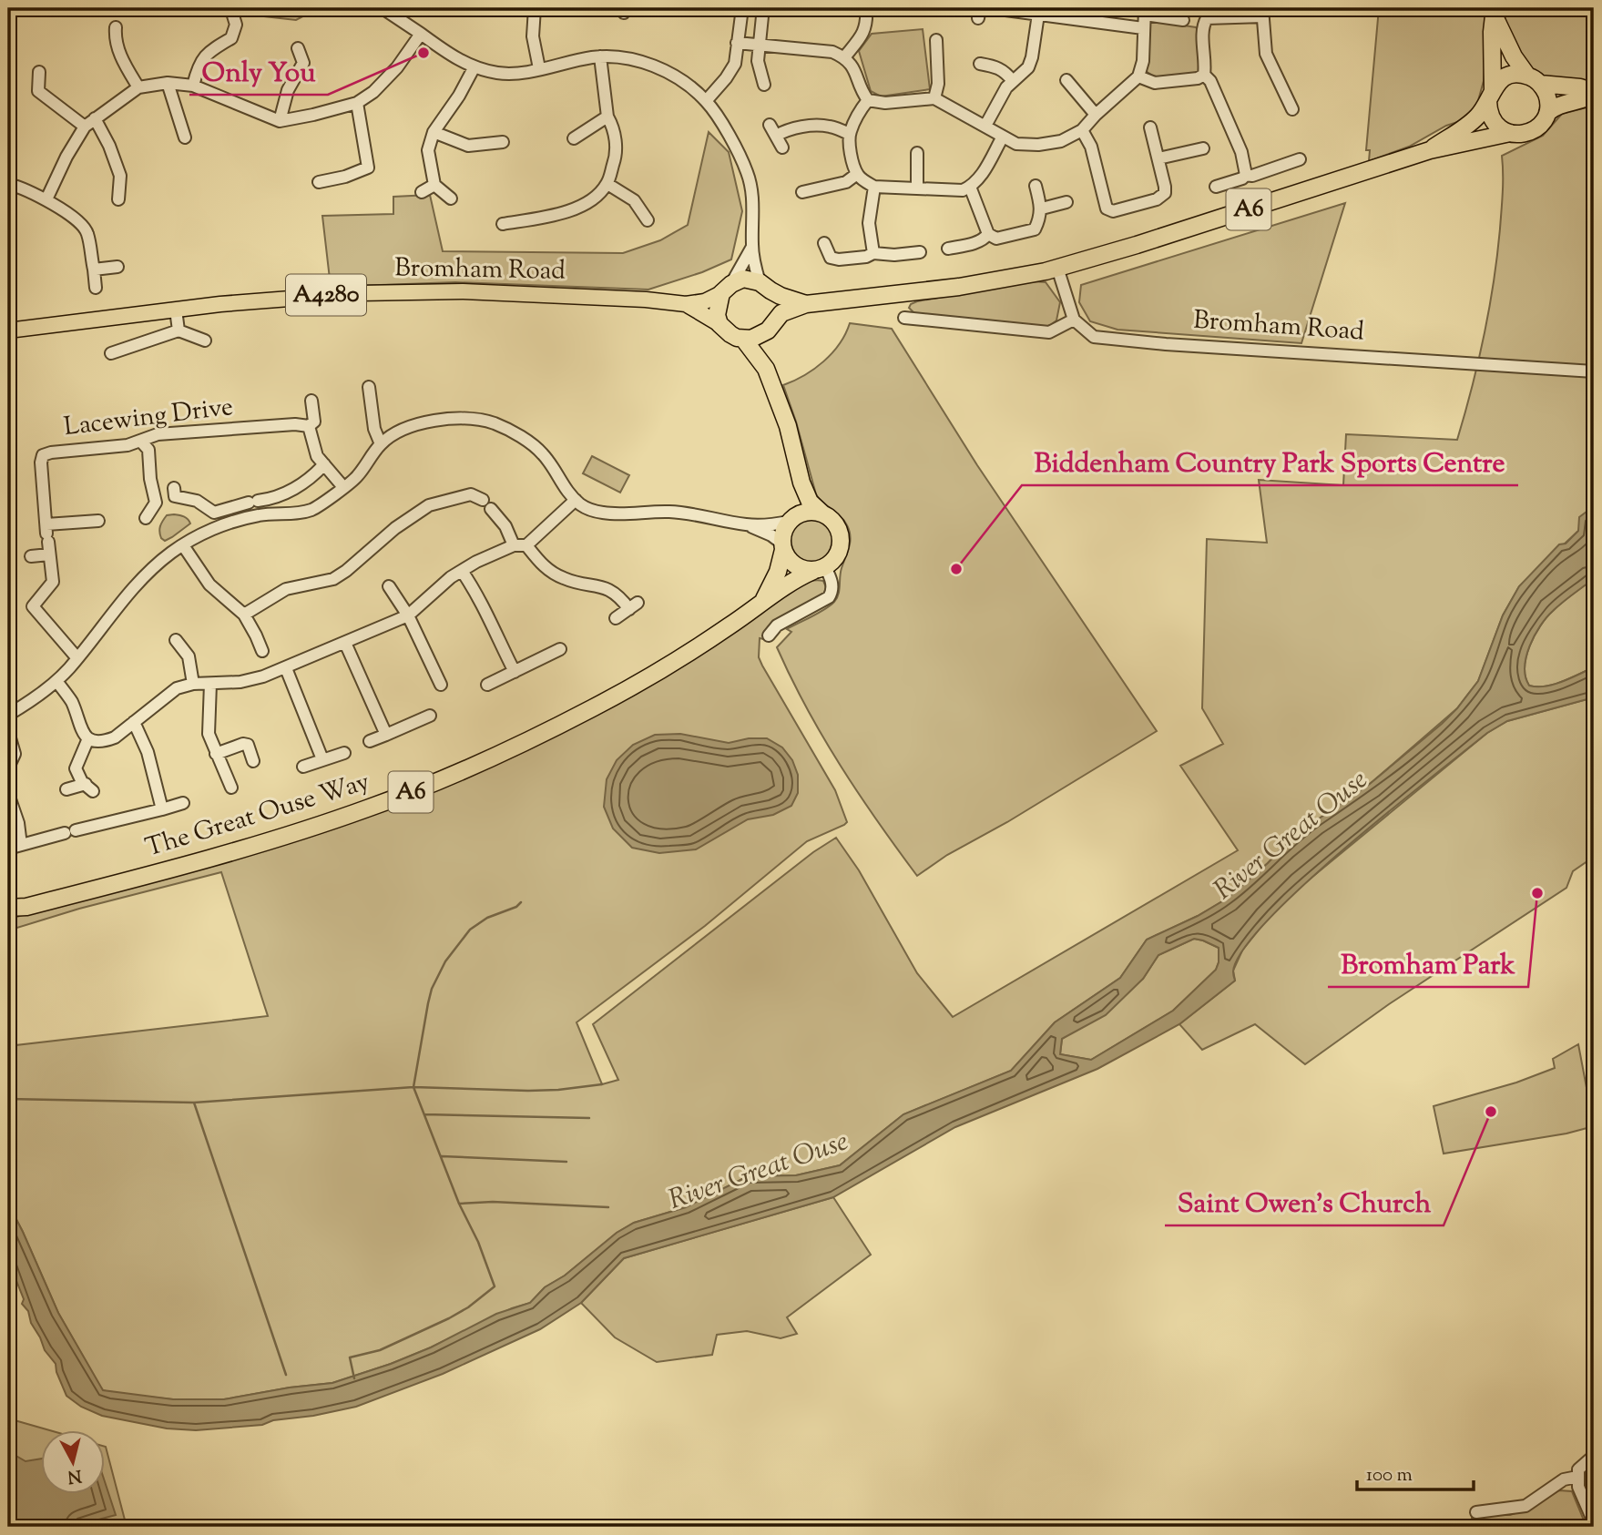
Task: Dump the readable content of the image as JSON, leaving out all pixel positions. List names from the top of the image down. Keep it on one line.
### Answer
{"streets":{"highway":["A6","The Great Ouse Way"],"main road":["Bromham Road","A4280"],"street":["Lacewing Drive"]},"crossings":[["A6","Bromham Road"],["A6","The Great Ouse Way"]],"water":["River Great Ouse"],"places":["Only You","Biddenham Country Park Sports Centre","Bromham Park","Saint Owen's Church"],"scale_bar":"100 m","north":"bottom"}
